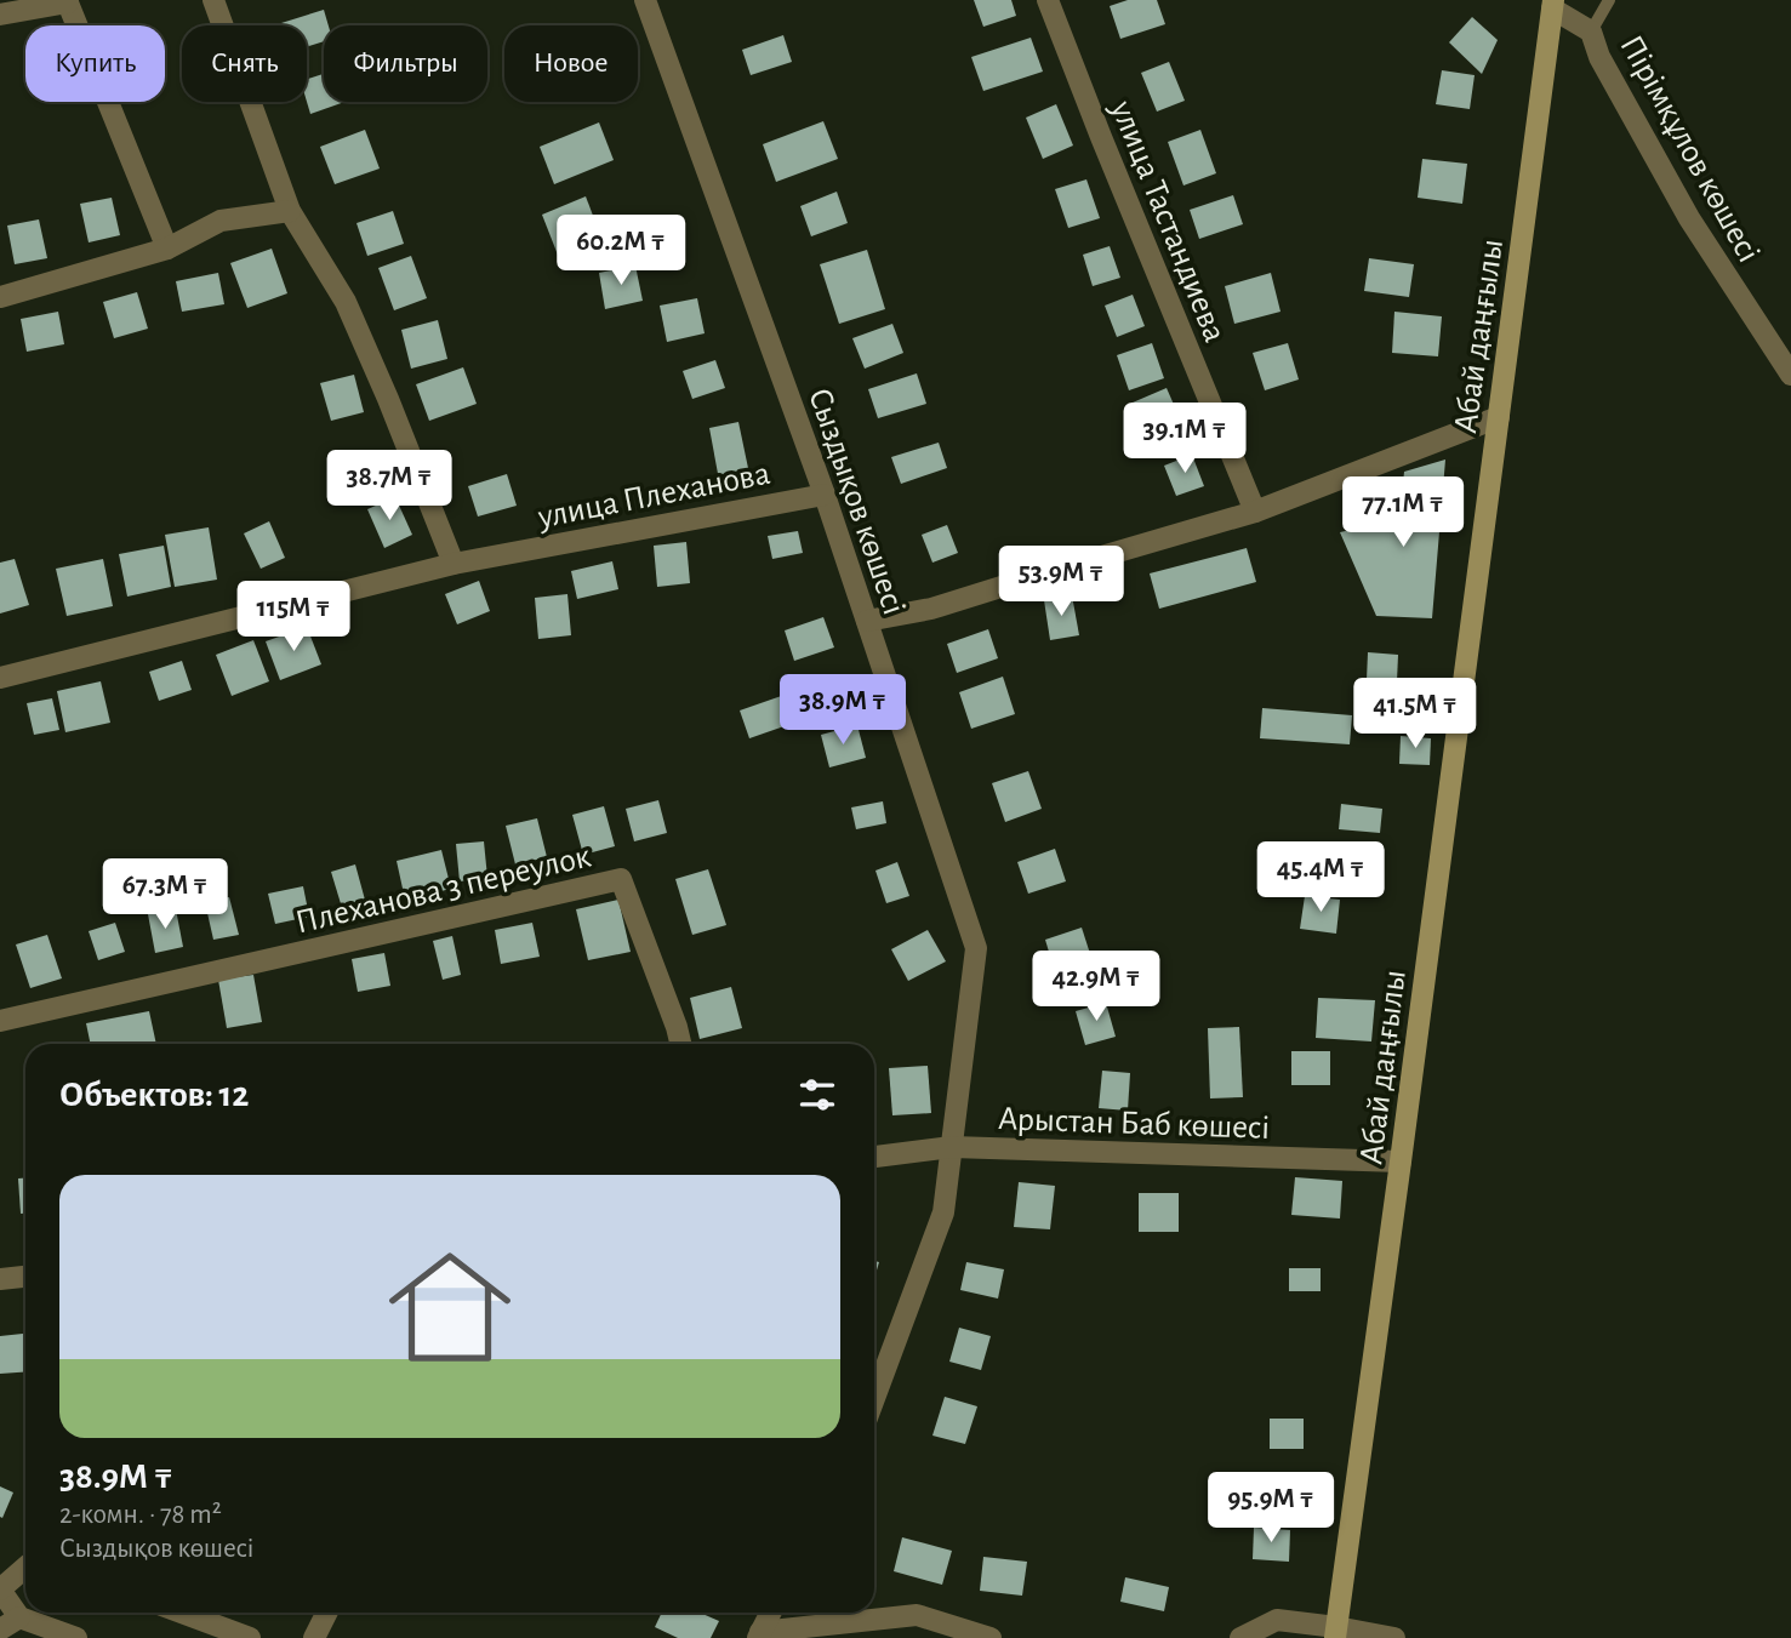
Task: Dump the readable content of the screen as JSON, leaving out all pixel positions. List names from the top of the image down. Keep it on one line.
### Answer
{"streets":{"street":["Пірімқұлов көшесі","улица Тастандиева","Абай даңғылы","улица Плеханова","Сыздықов көшесі","Плеханова 3 переулок","Арыстан Баб көшесі"]},"crossings":[["Пірімқұлов көшесі","Абай даңғылы"],["Абай даңғылы","Арыстан Баб көшесі"],["улица Плеханова","Сыздықов көшесі"],["Сыздықов көшесі","Арыстан Баб көшесі"]],"page":{"chip":["Купить","Снять","Фильтры","Новое"],"price":["60.2M ₸","39.1M ₸","38.7M ₸","77.1M ₸","53.9M ₸","115M ₸","38.9M ₸","41.5M ₸","45.4M ₸","67.3M ₸","42.9M ₸","95.9M ₸"],"heading":"Объектов: 12","list":[{"name":"38.9M ₸","note":"2-комн. · 78 m² · Сыздықов көшесі"}]}}
